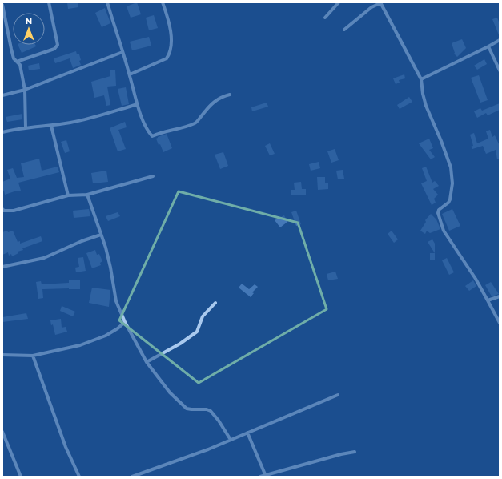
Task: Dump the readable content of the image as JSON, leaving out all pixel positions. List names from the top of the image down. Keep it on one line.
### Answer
{"north":"top"}
